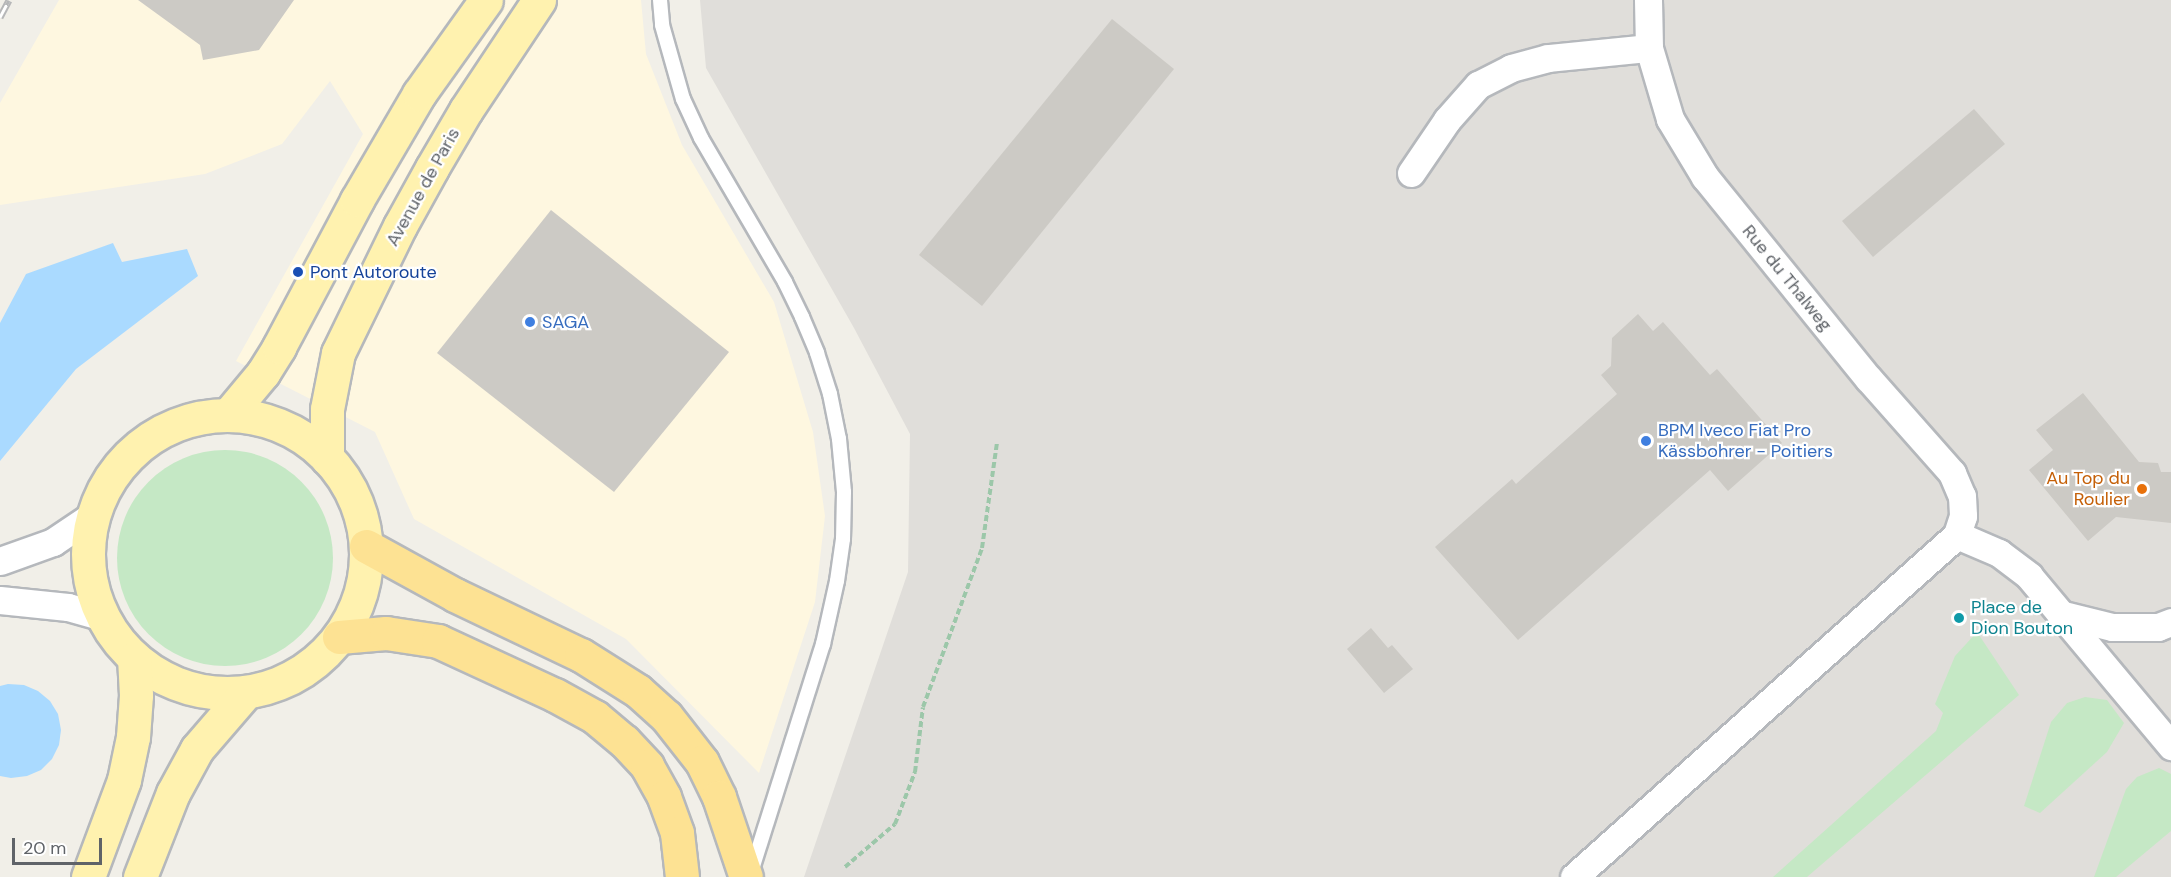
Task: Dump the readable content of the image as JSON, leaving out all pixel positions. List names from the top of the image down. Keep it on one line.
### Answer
{"streets":{"main road":["Avenue de Paris"],"street":["Rue du Thalweg"]},"places":["Pont Autoroute","SAGA","BPM Iveco Fiat Pro Kässbohrer - Poitiers","Au Top du Roulier","Place de Dion Bouton"],"scale_bar":"20 m"}
